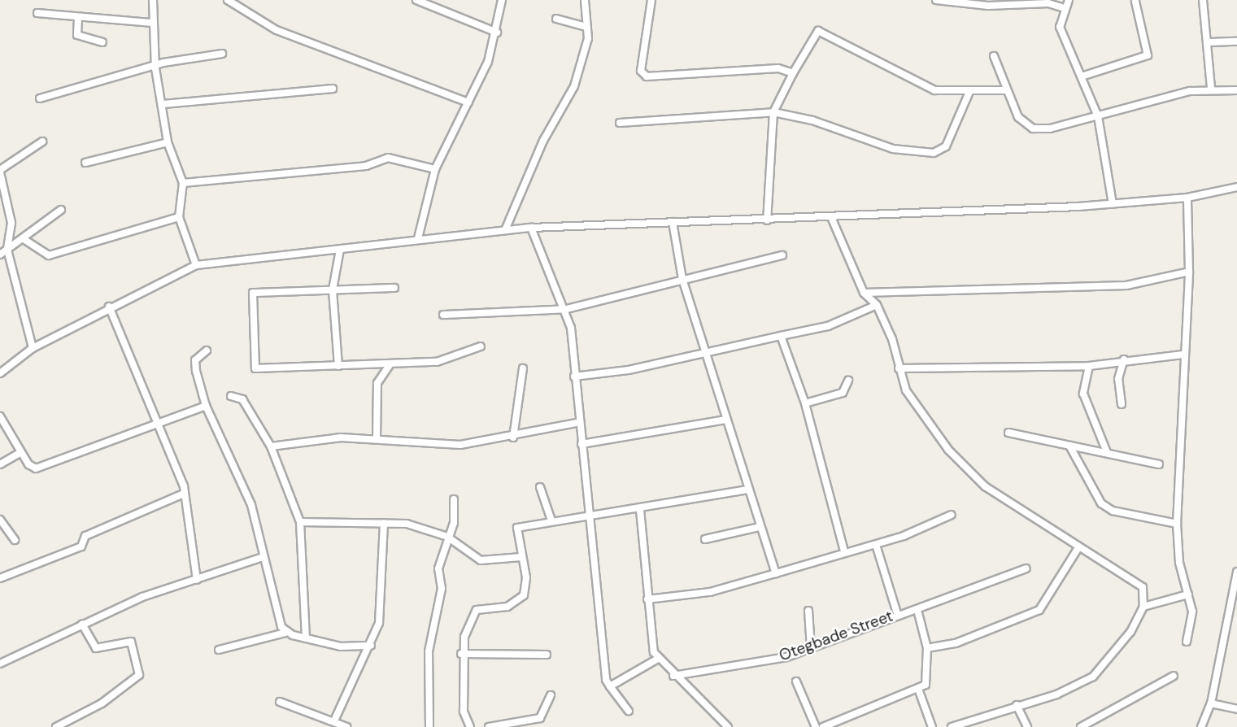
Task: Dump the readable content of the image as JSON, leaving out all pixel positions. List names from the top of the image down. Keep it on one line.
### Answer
{"streets":{"street":["Otegbade Street"]}}
